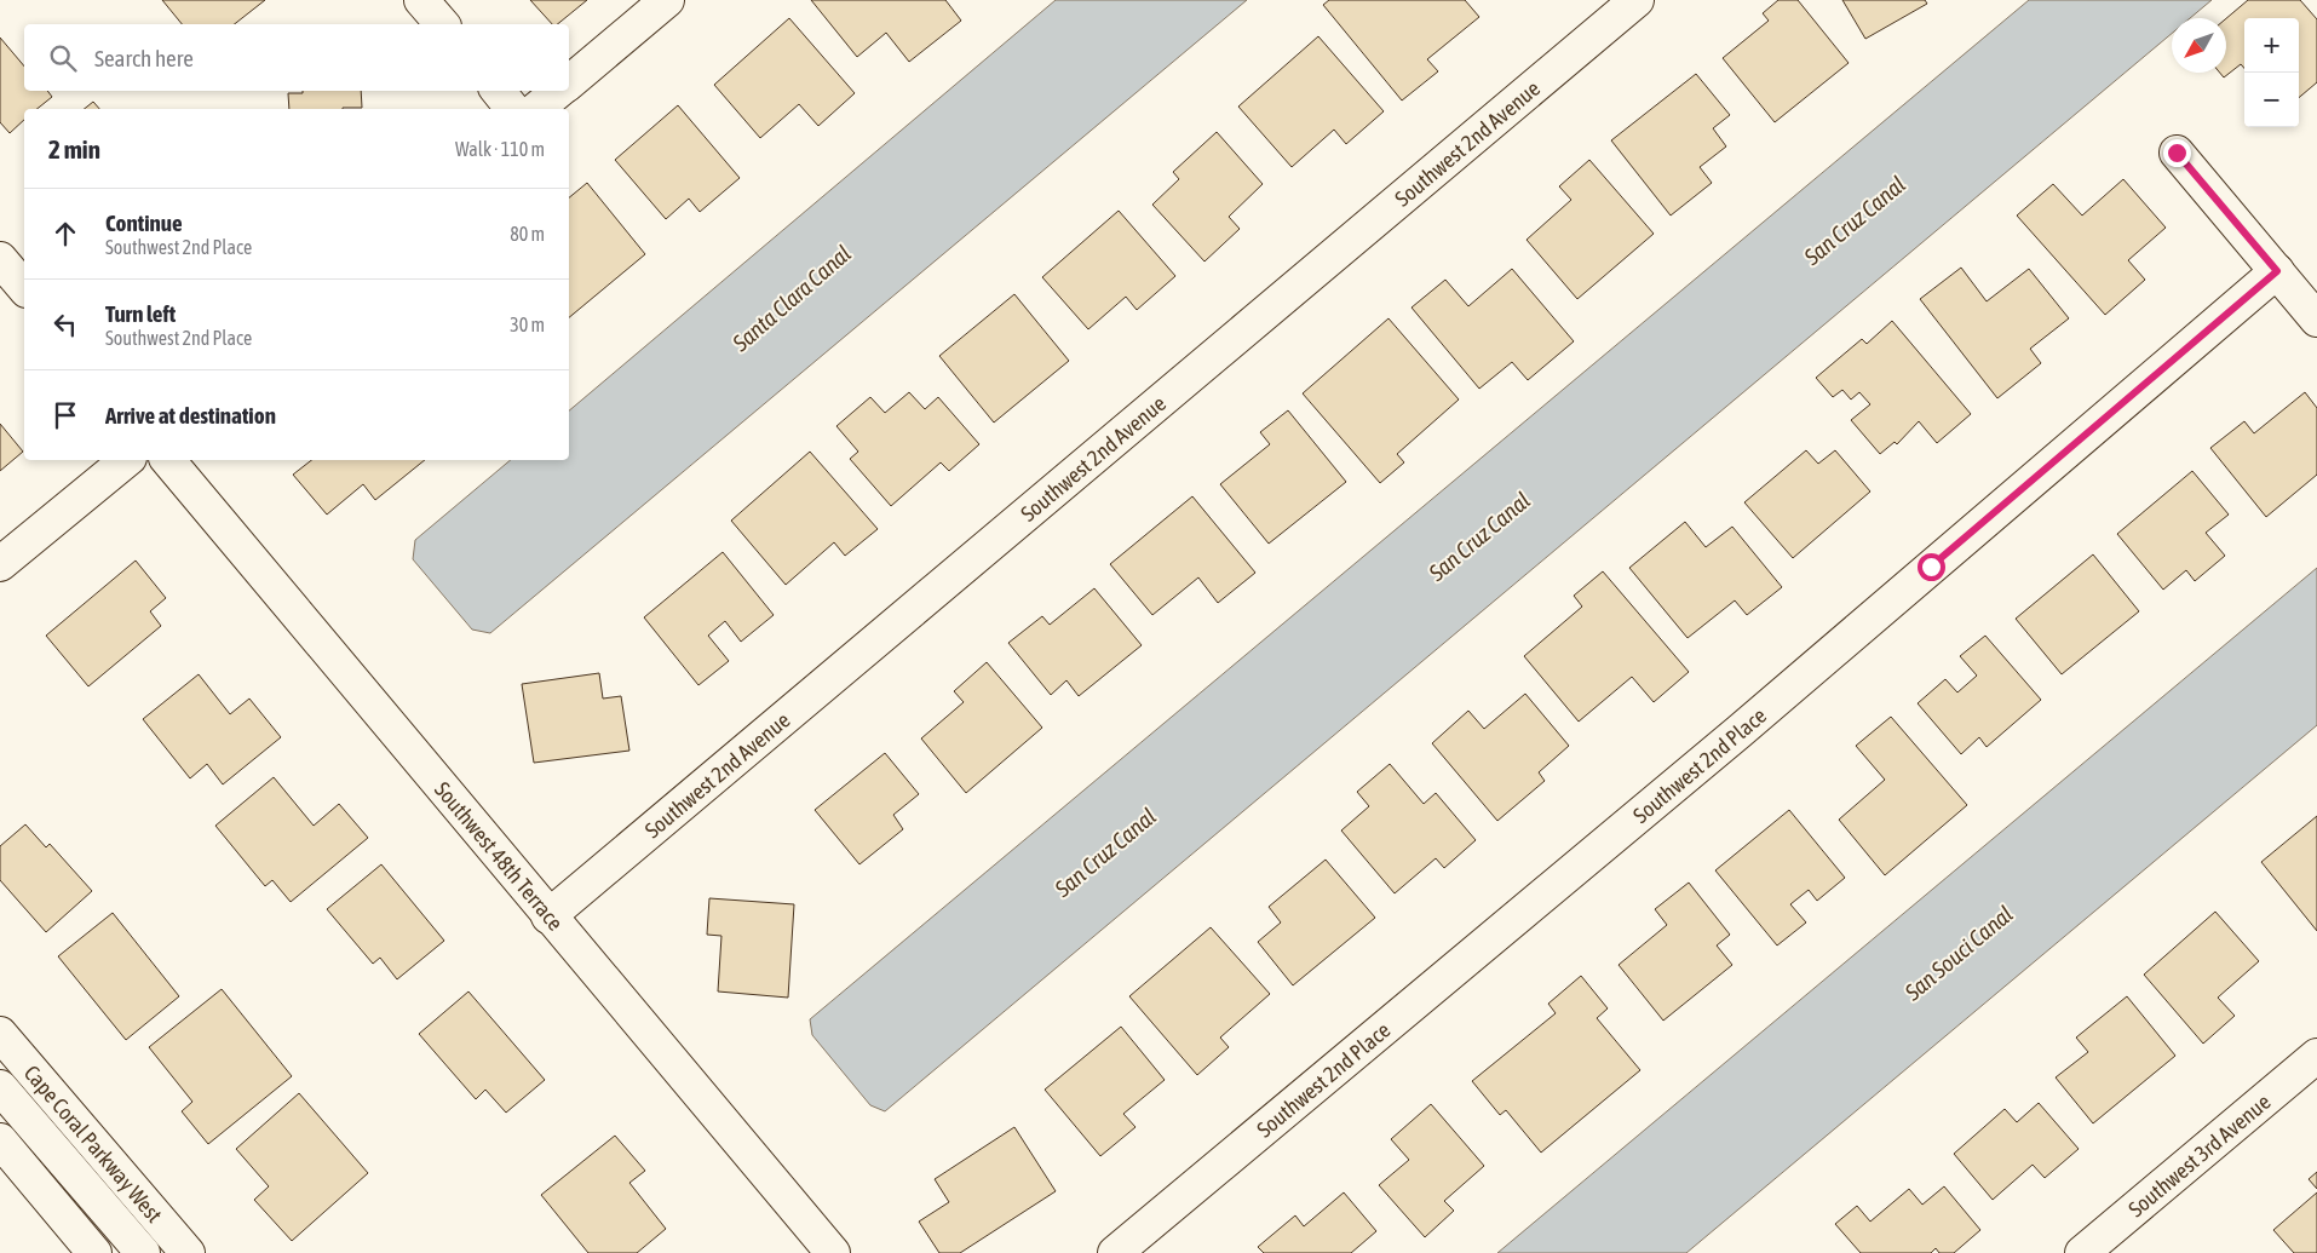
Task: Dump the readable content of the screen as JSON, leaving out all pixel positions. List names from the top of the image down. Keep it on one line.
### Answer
{"streets":{"street":["Southwest 2nd Avenue","Southwest 2nd Place","Southwest 48th Terrace","Cape Coral Parkway West","Southwest 3rd Avenue"]},"crossings":[["Southwest 2nd Avenue","Southwest 48th Terrace"]],"water":["San Cruz Canal","Santa Clara Canal","San Souci Canal"],"north":"bottom left","page":{"map_buttons":["+","−"],"search":"Search here","heading":["2 min","Walk · 110 m"],"list":[["Continue","Southwest 2nd Place","80 m"],["Turn left","Southwest 2nd Place","30 m"],"Arrive at destination"]}}
